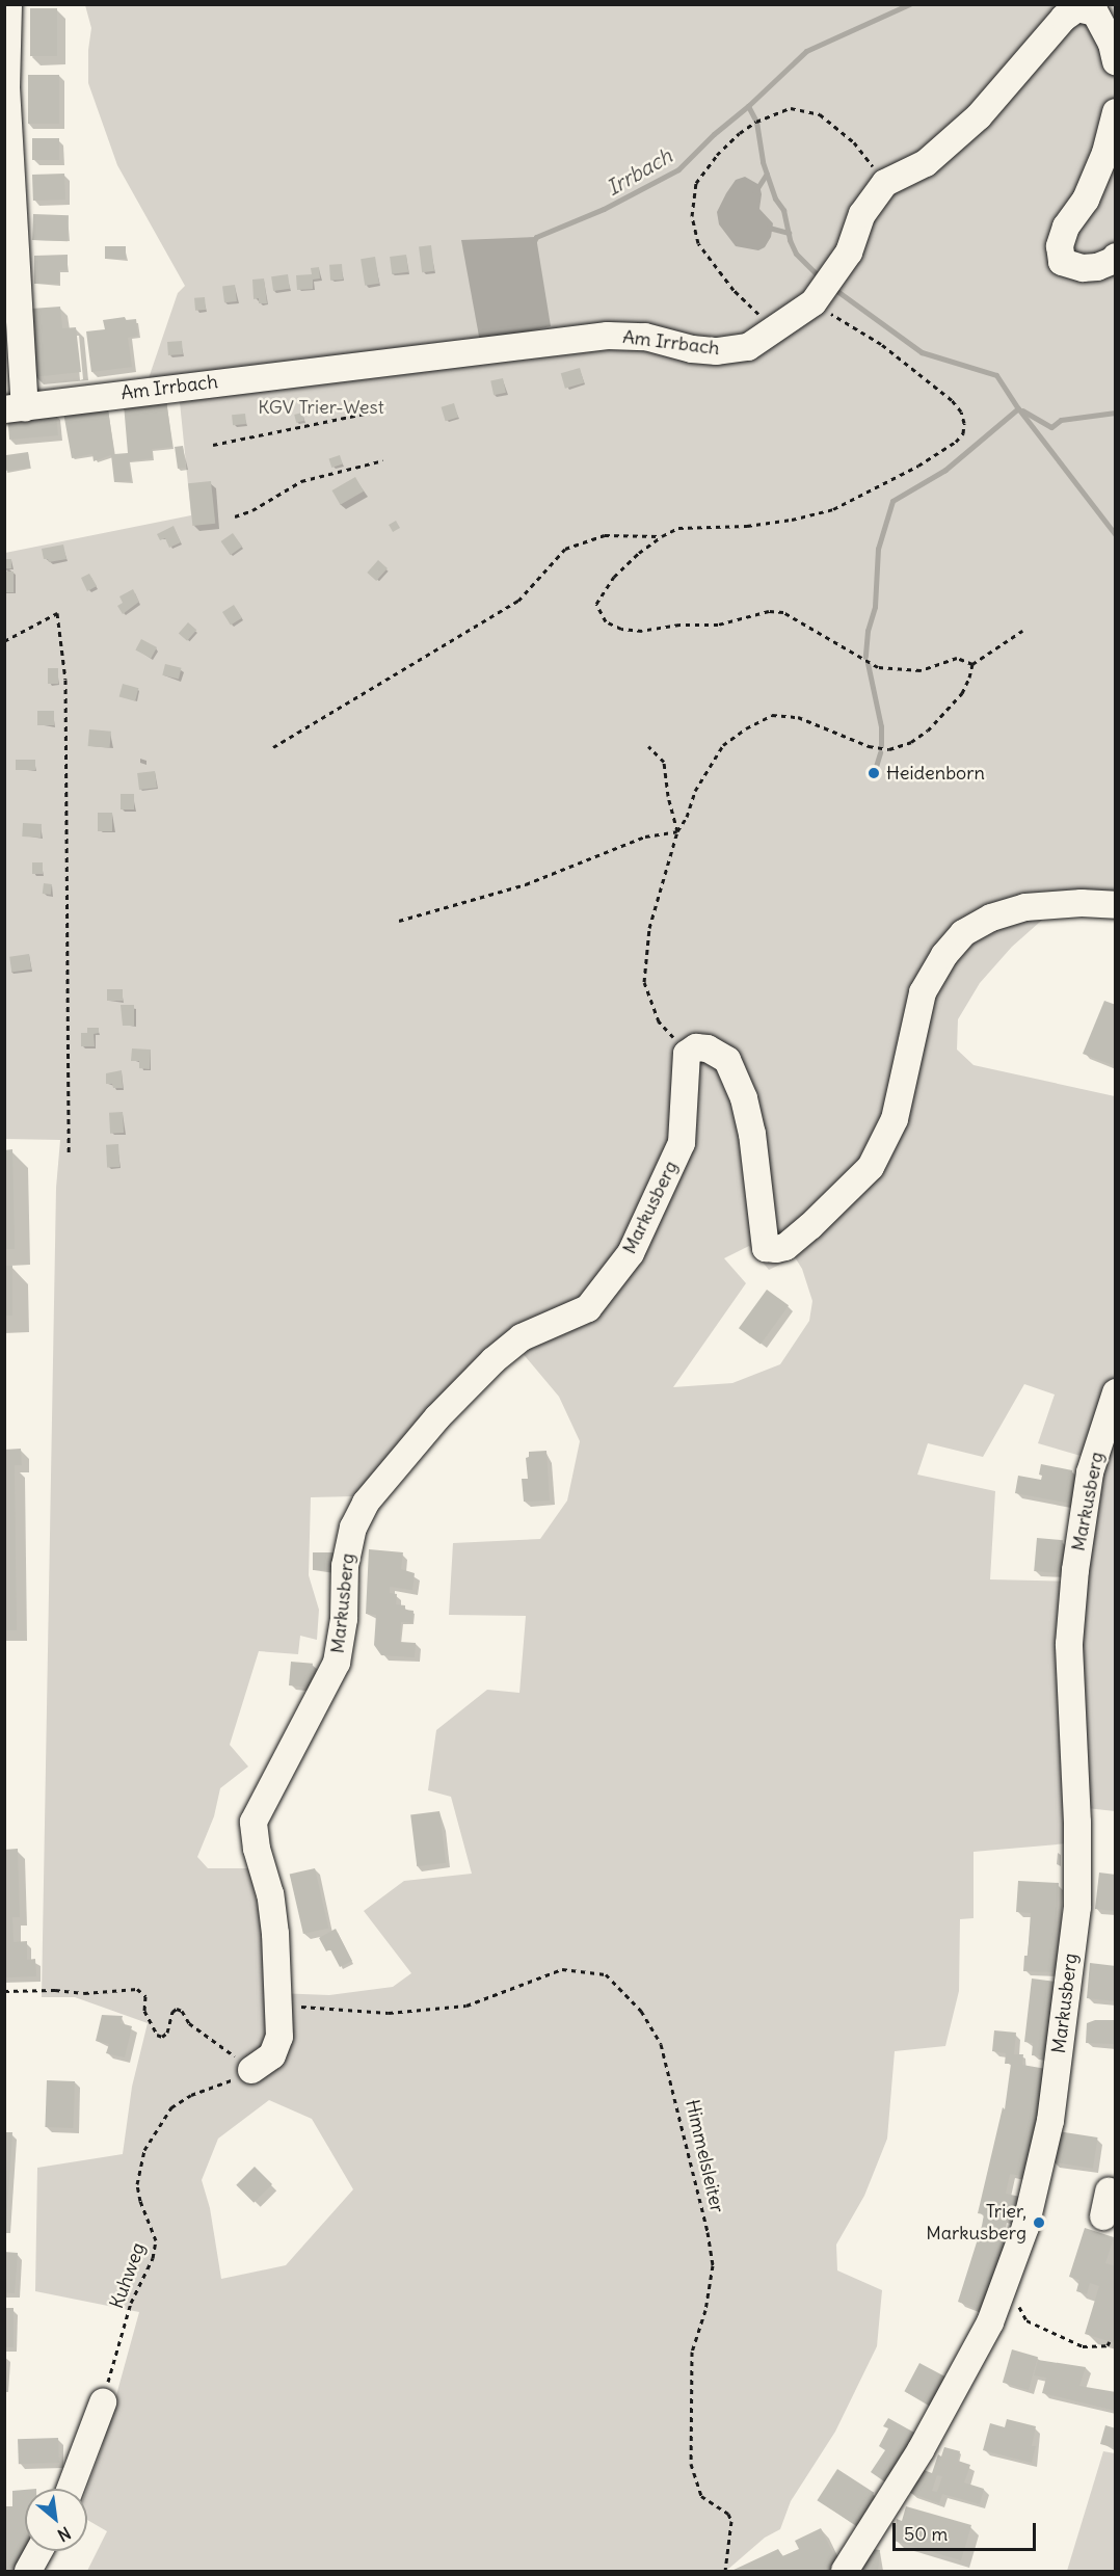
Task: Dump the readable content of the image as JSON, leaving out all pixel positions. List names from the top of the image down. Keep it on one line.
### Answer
{"streets":{"street":["Am Irrbach","Markusberg"],"path":["Himmelsleiter","Kuhweg"]},"crossings":[["Markusberg","Himmelsleiter"],["Markusberg","Kuhweg"]],"water":["Irrbach"],"parks":["KGV Trier-West"],"places":["Heidenborn","Trier, Markusberg"],"scale_bar":"50 m","north":"bottom right"}
